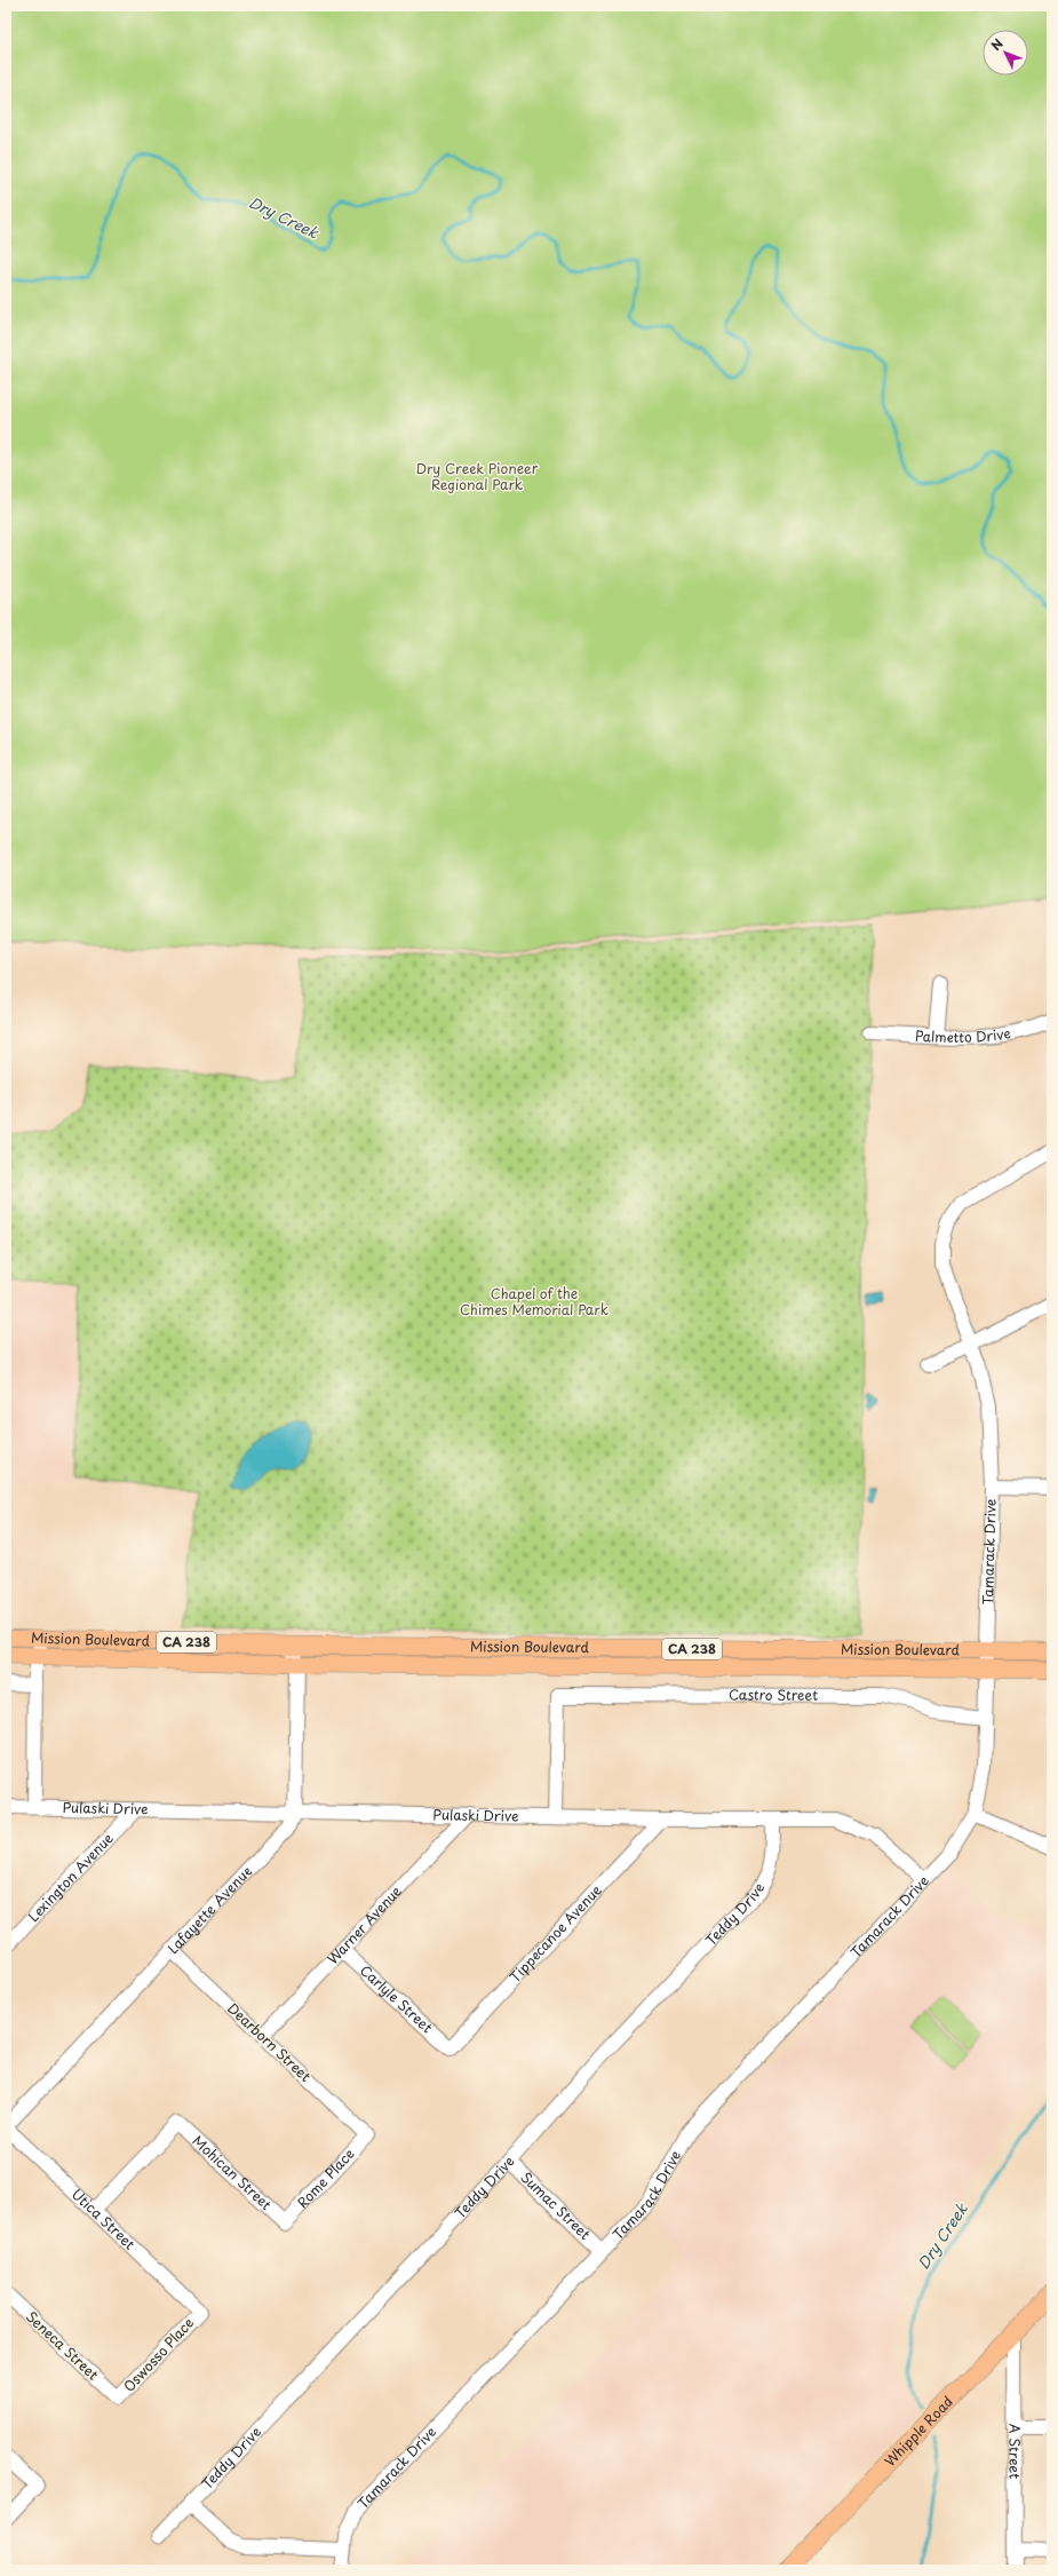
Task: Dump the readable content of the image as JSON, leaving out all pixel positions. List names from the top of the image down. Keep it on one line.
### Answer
{"streets":{"main road":["Mission Boulevard","CA 238","Whipple Road"],"street":["Palmetto Drive","Tamarack Drive","Castro Street","Pulaski Drive","Lexington Avenue","Lafayette Avenue","Teddy Drive","Warner Avenue","Tippecanoe Avenue","Carlyle Street","Dearborn Street","Mohican Street","Rome Place","Sumac Street","Utica Street","Seneca Street","Oswosso Place","A Street"]},"crossings":[["Tamarack Drive","Mission Boulevard"],["Tamarack Drive","Castro Street"],["Tamarack Drive","Pulaski Drive"],["Tamarack Drive","Sumac Street"],["Mission Boulevard","Lafayette Avenue"],["Castro Street","Pulaski Drive"],["Pulaski Drive","Lexington Avenue"],["Pulaski Drive","Lafayette Avenue"],["Pulaski Drive","Teddy Drive"],["Pulaski Drive","Warner Avenue"],["Pulaski Drive","Tippecanoe Avenue"],["Lafayette Avenue","Dearborn Street"],["Lafayette Avenue","Utica Street"],["Teddy Drive","Sumac Street"],["Warner Avenue","Carlyle Street"],["Warner Avenue","Dearborn Street"],["Tippecanoe Avenue","Carlyle Street"],["Dearborn Street","Rome Place"],["Mohican Street","Rome Place"],["Mohican Street","Utica Street"],["Utica Street","Oswosso Place"],["Seneca Street","Oswosso Place"],["Whipple Road","A Street"]],"water":["Dry Creek"],"parks":["Dry Creek Pioneer Regional Park","Chapel of the Chimes Memorial Park"],"north":"top left"}
